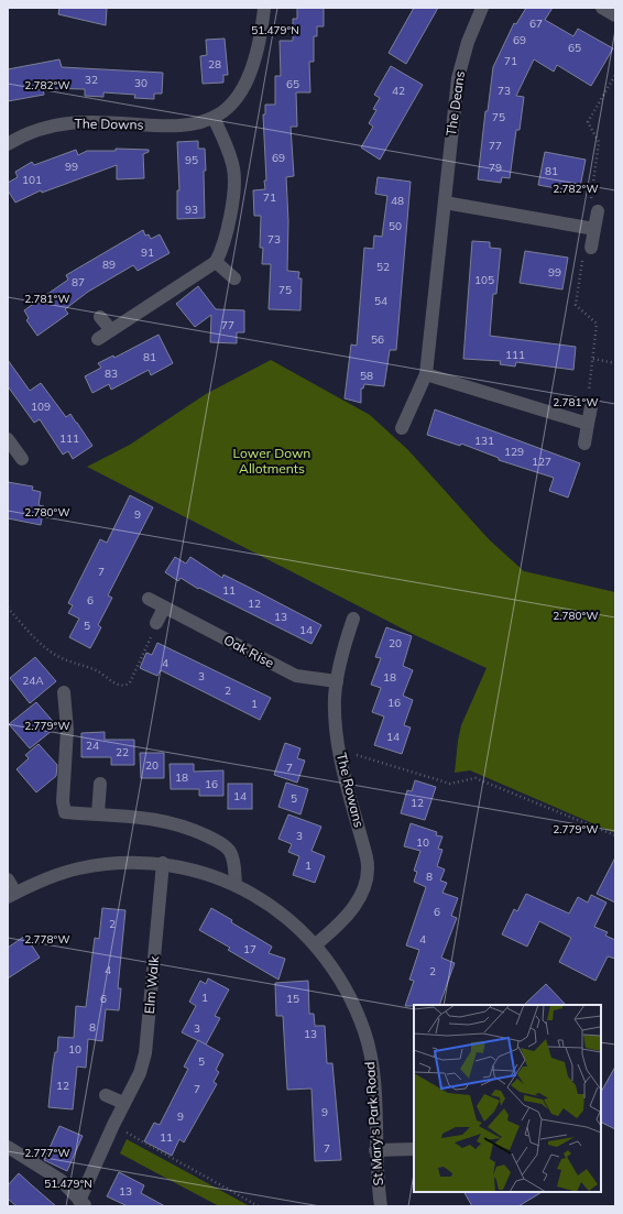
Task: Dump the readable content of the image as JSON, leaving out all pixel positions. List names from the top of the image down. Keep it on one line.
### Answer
{"streets":{"street":["The Deans","The Downs","Oak Rise","The Rowans","Elm Walk","St Mary's Park Road"]},"crossings":[["Oak Rise","The Rowans"],["The Rowans","St Mary's Park Road"],["Elm Walk","St Mary's Park Road"]],"parks":["Lower Down Allotments"],"house_numbers":["67","69","65","71","28","32","30","65","42","73","75","77","69","95","99","79","81","101","71","48","93","50","73","91","89","52","99","105","87","75","54","77","56","111","81","83","58","109","111","131","129","127","9","7","11","6","12","13","5","14","20","4","3","18","24A","2","16","1","14","24","22","20","7","18","16","14","5","12","3","10","1","8","6","2","4","17","4","2","1","6","15","8","3","13","10","5","12","7","9","9","11","7","13"],"coordinates":["51.479°N","2.782°W","2.781°W","2.780°W","2.779°W","2.778°W","2.777°W"]}
